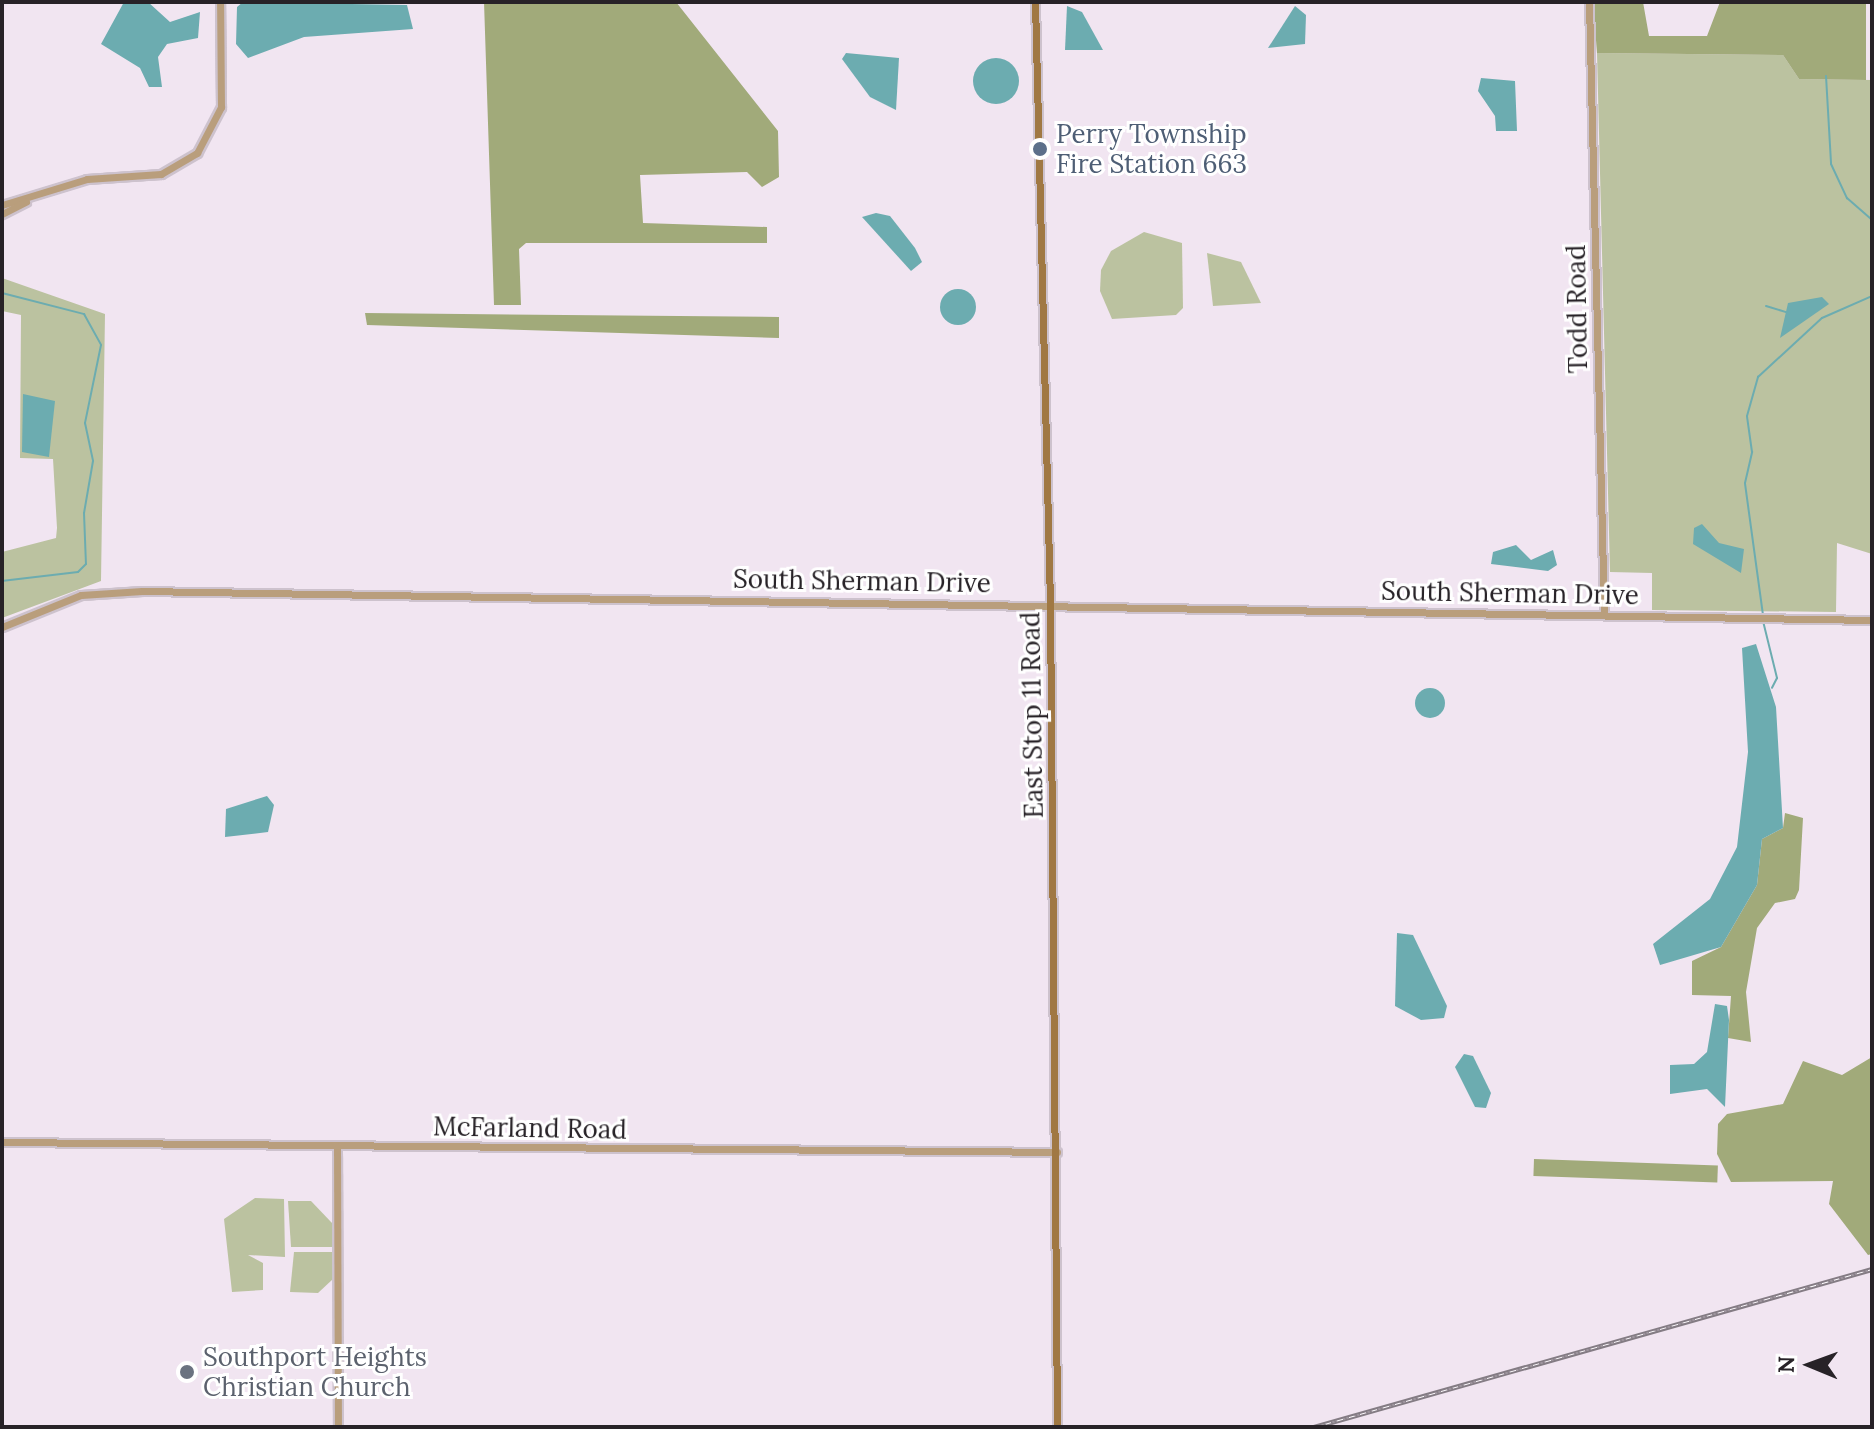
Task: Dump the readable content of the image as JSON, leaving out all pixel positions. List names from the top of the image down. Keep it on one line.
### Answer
{"streets":{"main road":["East Stop 11 Road"],"street":["Todd Road","South Sherman Drive","McFarland Road"]},"crossings":[["Todd Road","South Sherman Drive"],["South Sherman Drive","East Stop 11 Road"],["East Stop 11 Road","McFarland Road"]],"places":["Perry Township Fire Station 663","Southport Heights Christian Church"],"north":"left"}
